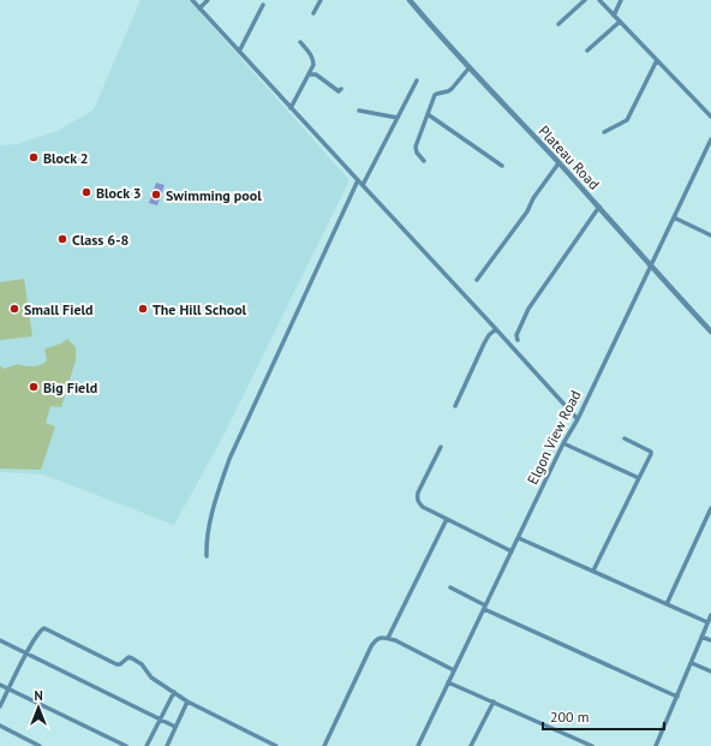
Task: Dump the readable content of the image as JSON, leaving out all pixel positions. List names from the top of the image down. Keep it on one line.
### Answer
{"streets":{"street":["Plateau Road","Elgon View Road"]},"crossings":[["Plateau Road","Elgon View Road"]],"places":["Block 2","Block 3","Swimming pool","Class 6-8","Small Field","The Hill School","Big Field"],"scale_bar":"200 m","north":"top"}
